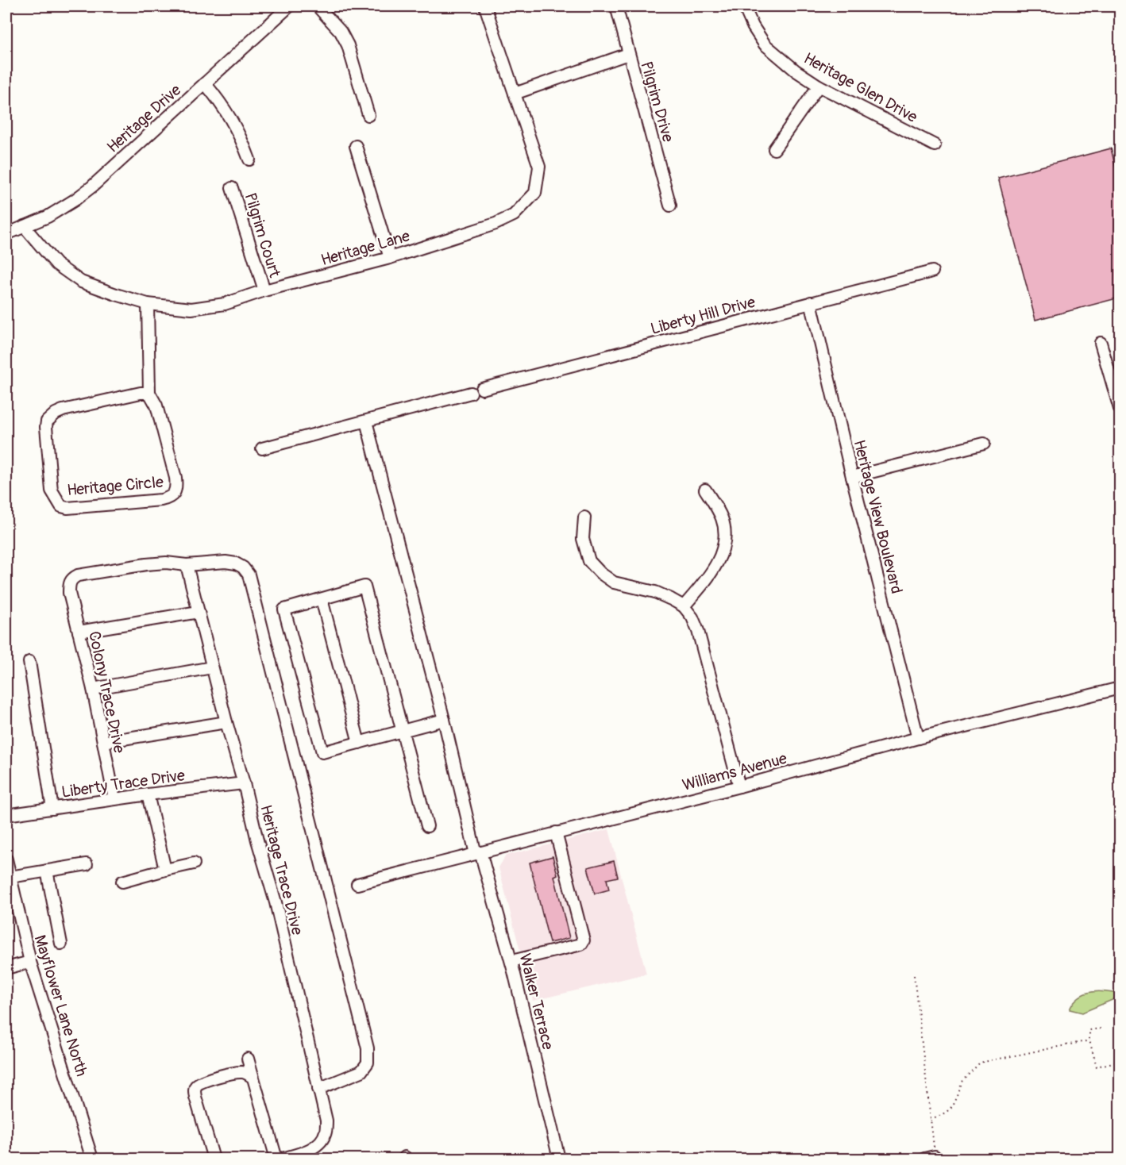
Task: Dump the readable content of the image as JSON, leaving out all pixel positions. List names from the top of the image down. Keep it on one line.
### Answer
{"streets":{"street":["Heritage Glen Drive","Pilgrim Drive","Heritage Drive","Pilgrim Court","Heritage Lane","Liberty Hill Drive","Heritage Circle","Heritage View Boulevard","Colony Trace Drive","Williams Avenue","Liberty Trace Drive","Heritage Trace Drive","Walker Terrace","Mayflower Lane North"]},"crossings":[["Heritage Drive","Heritage Lane"],["Pilgrim Court","Heritage Lane"],["Heritage Lane","Heritage Circle"],["Liberty Hill Drive","Heritage View Boulevard"],["Liberty Hill Drive","Walker Terrace"],["Heritage View Boulevard","Williams Avenue"],["Colony Trace Drive","Liberty Trace Drive"],["Colony Trace Drive","Heritage Trace Drive"],["Williams Avenue","Walker Terrace"],["Liberty Trace Drive","Heritage Trace Drive"]]}
